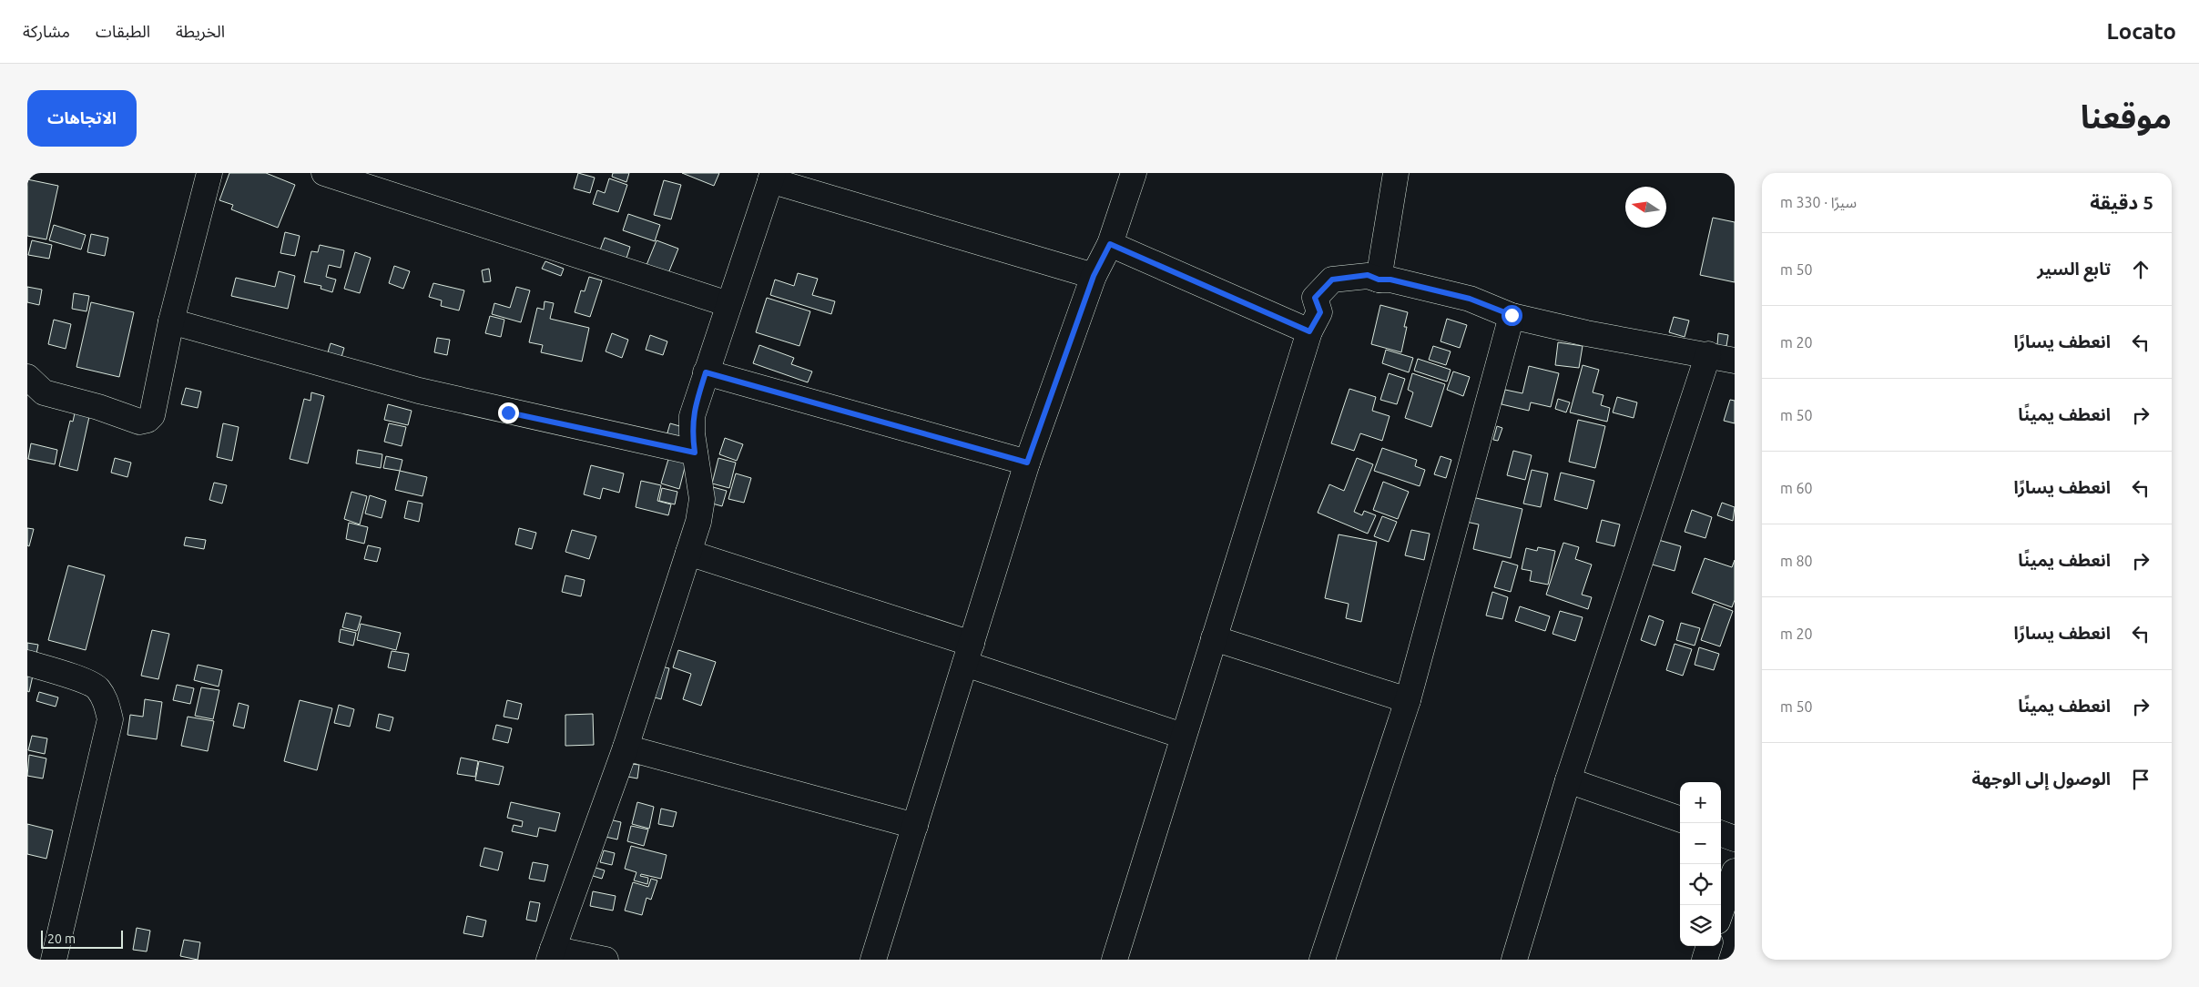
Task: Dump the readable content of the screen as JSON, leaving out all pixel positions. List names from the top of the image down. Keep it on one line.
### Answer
{"scale_bar":"20 m","north":"left","page":{"header":"Locato","nav":["الخريطة","الطبقات","مشاركة"],"title":"موقعنا","buttons":"الاتجاهات","heading":["5 دقيقة","سيرًا · 330 m"],"list":[["تابع السير","50 m"],["انعطف يسارًا","20 m"],["انعطف يمينًا","50 m"],["انعطف يسارًا","60 m"],["انعطف يمينًا","80 m"],["انعطف يسارًا","20 m"],["انعطف يمينًا","50 m"],"الوصول إلى الوجهة"],"map_buttons":["+","−"],"scale":"20 m"}}
